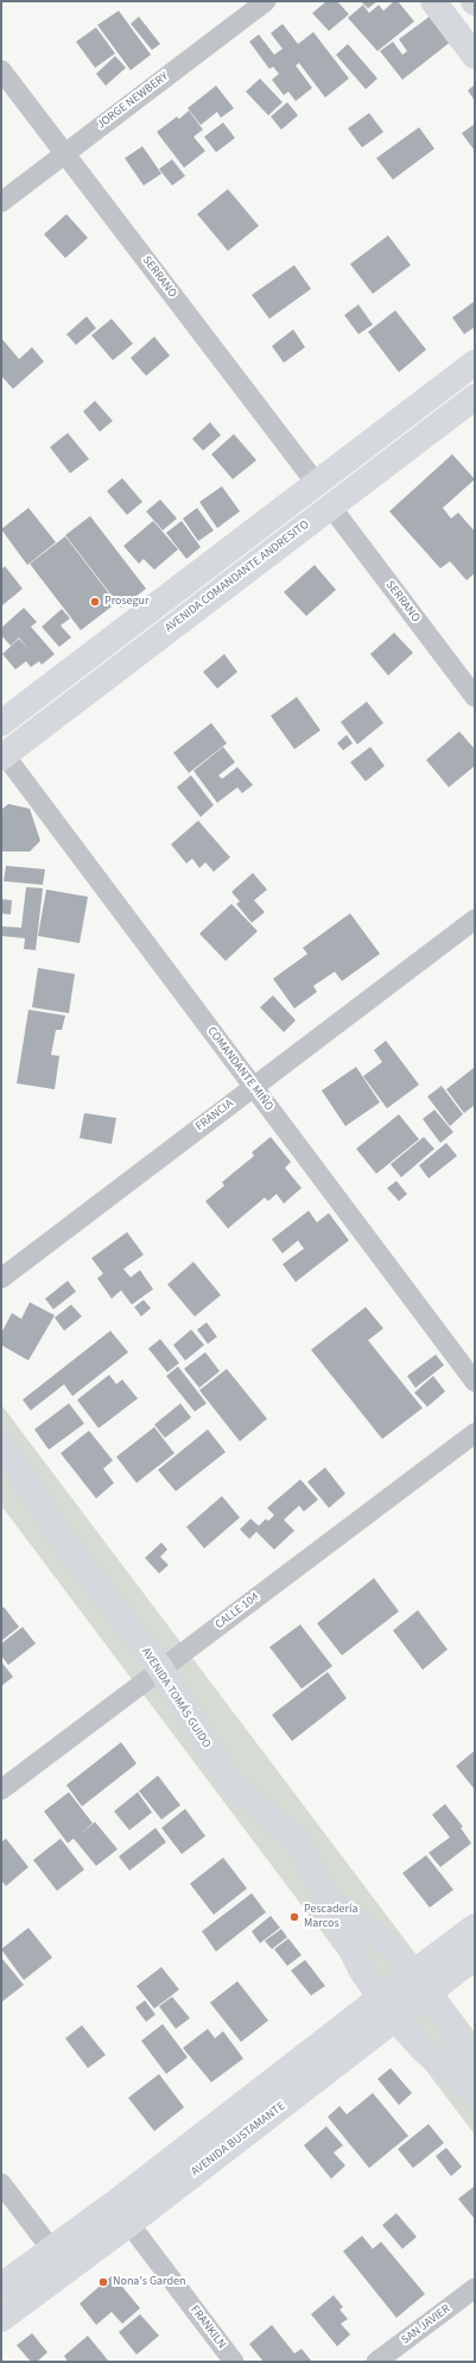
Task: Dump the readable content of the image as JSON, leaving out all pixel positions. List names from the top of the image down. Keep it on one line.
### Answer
{"streets":{"main road":["AVENIDA COMANDANTE ANDRESITO","AVENIDA TOMÁS GUIDO","AVENIDA BUSTAMANTE"],"street":["JORGE NEWBERY","SERRANO","COMANDANTE MIÑO","FRANCIA","CALLE 104","SAN JAVIER","FRANKILN"]},"crossings":[["JORGE NEWBERY","SERRANO"],["SERRANO","AVENIDA COMANDANTE ANDRESITO"],["AVENIDA COMANDANTE ANDRESITO","COMANDANTE MIÑO"],["COMANDANTE MIÑO","FRANCIA"],["CALLE 104","AVENIDA TOMÁS GUIDO"],["AVENIDA TOMÁS GUIDO","AVENIDA BUSTAMANTE"],["AVENIDA BUSTAMANTE","FRANKILN"]],"places":["Prosegur","Pescadería Marcos","Nona's Garden"]}
